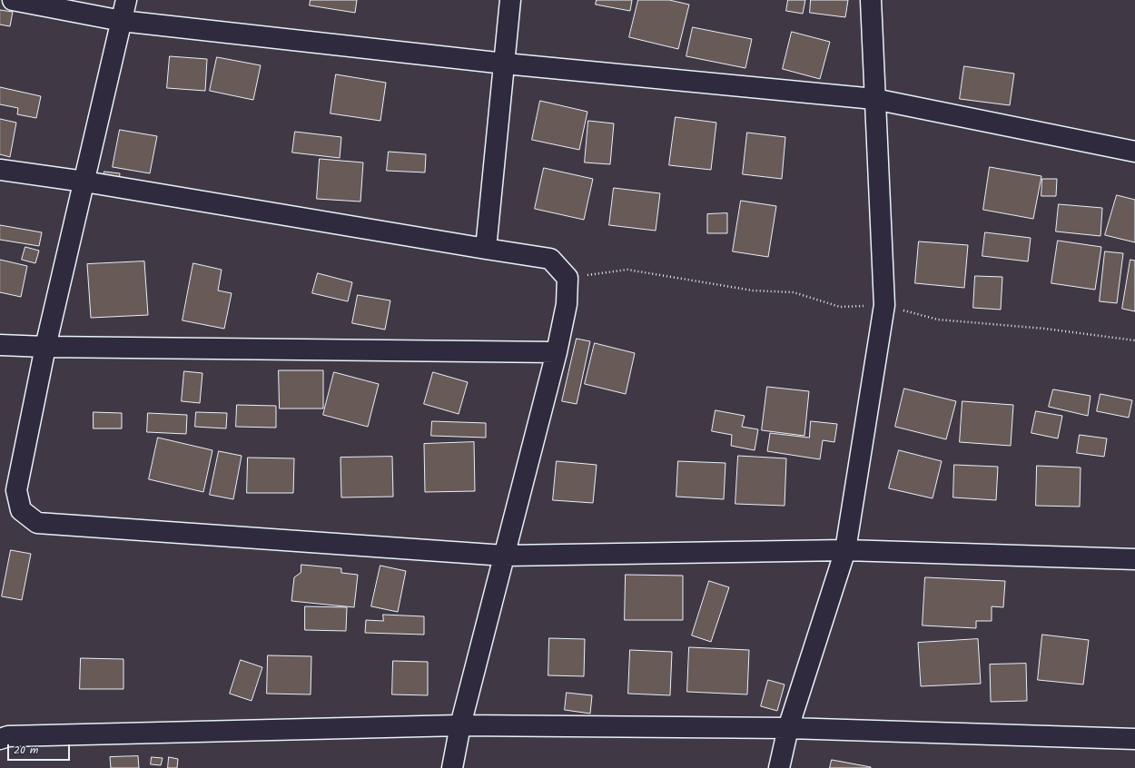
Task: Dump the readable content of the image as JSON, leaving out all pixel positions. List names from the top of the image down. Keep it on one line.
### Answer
{"scale_bar":"20 m"}
